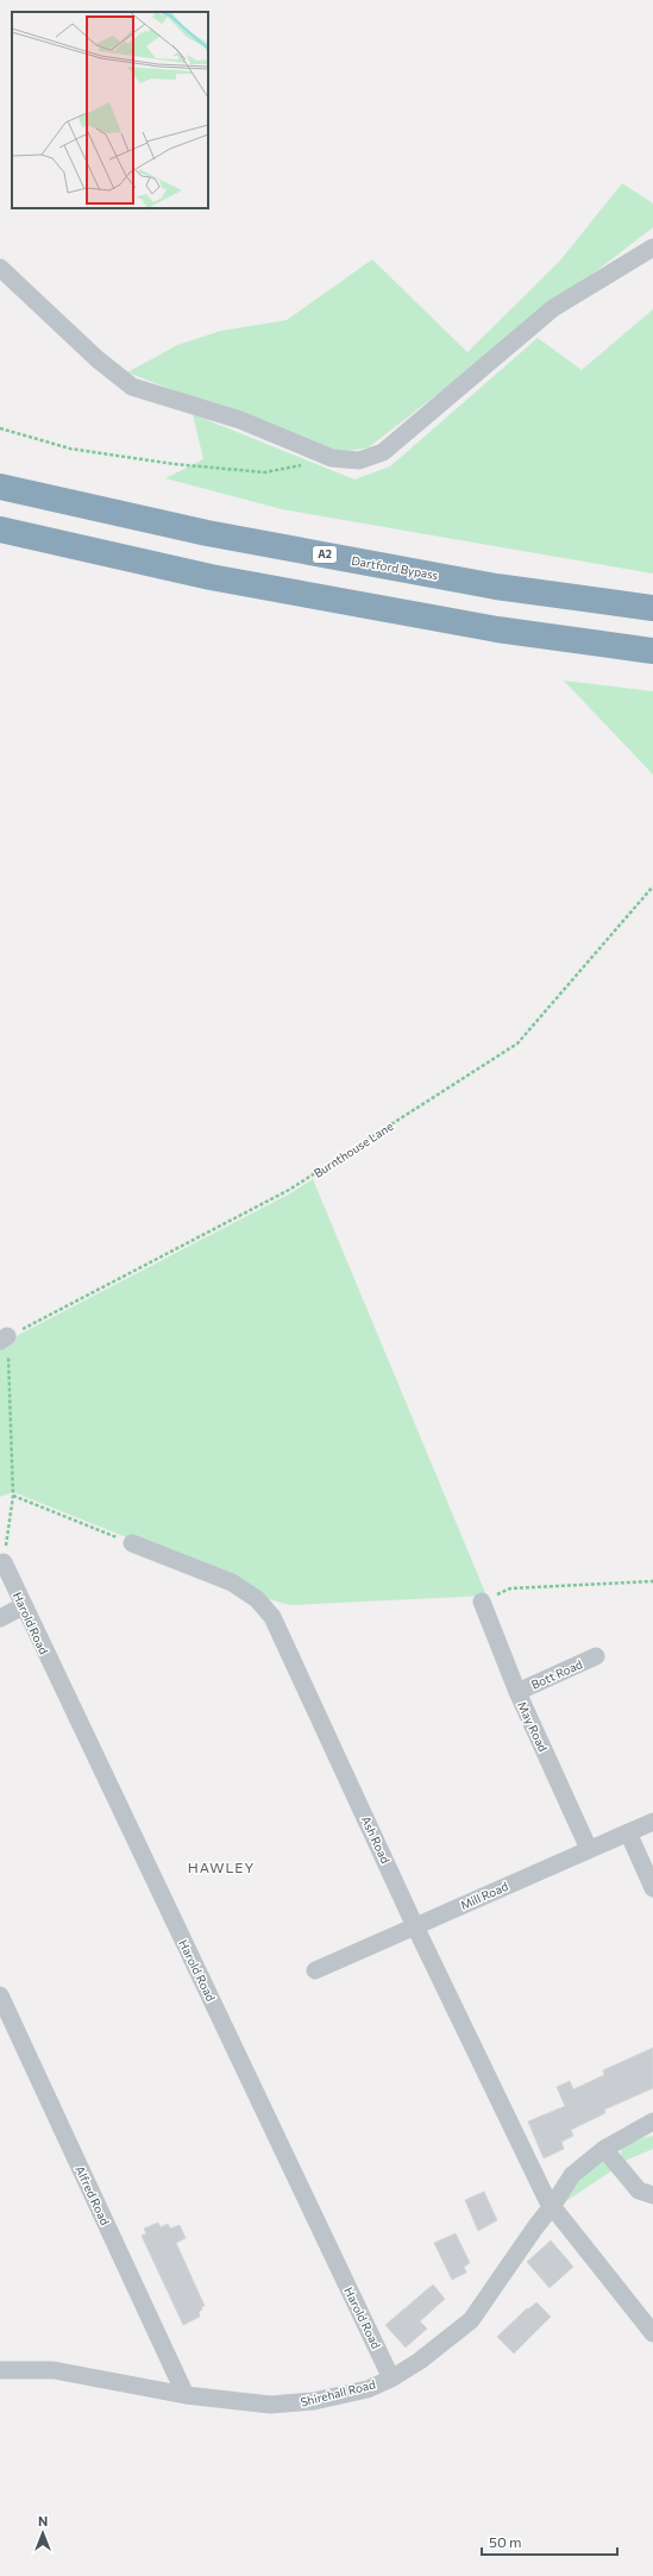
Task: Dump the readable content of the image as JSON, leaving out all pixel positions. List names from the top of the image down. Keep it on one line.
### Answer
{"streets":{"highway":["A2","Dartford Bypass"],"street":["Harold Road","Bott Road","May Road","Ash Road","Mill Road","Alfred Road","Shirehall Road"],"path":["Burnthouse Lane"]},"crossings":[["Harold Road","Shirehall Road"],["Bott Road","May Road"],["May Road","Mill Road"],["Ash Road","Mill Road"],["Ash Road","Shirehall Road"],["Alfred Road","Shirehall Road"]],"districts":["HAWLEY"],"scale_bar":"50 m","north":"top"}
